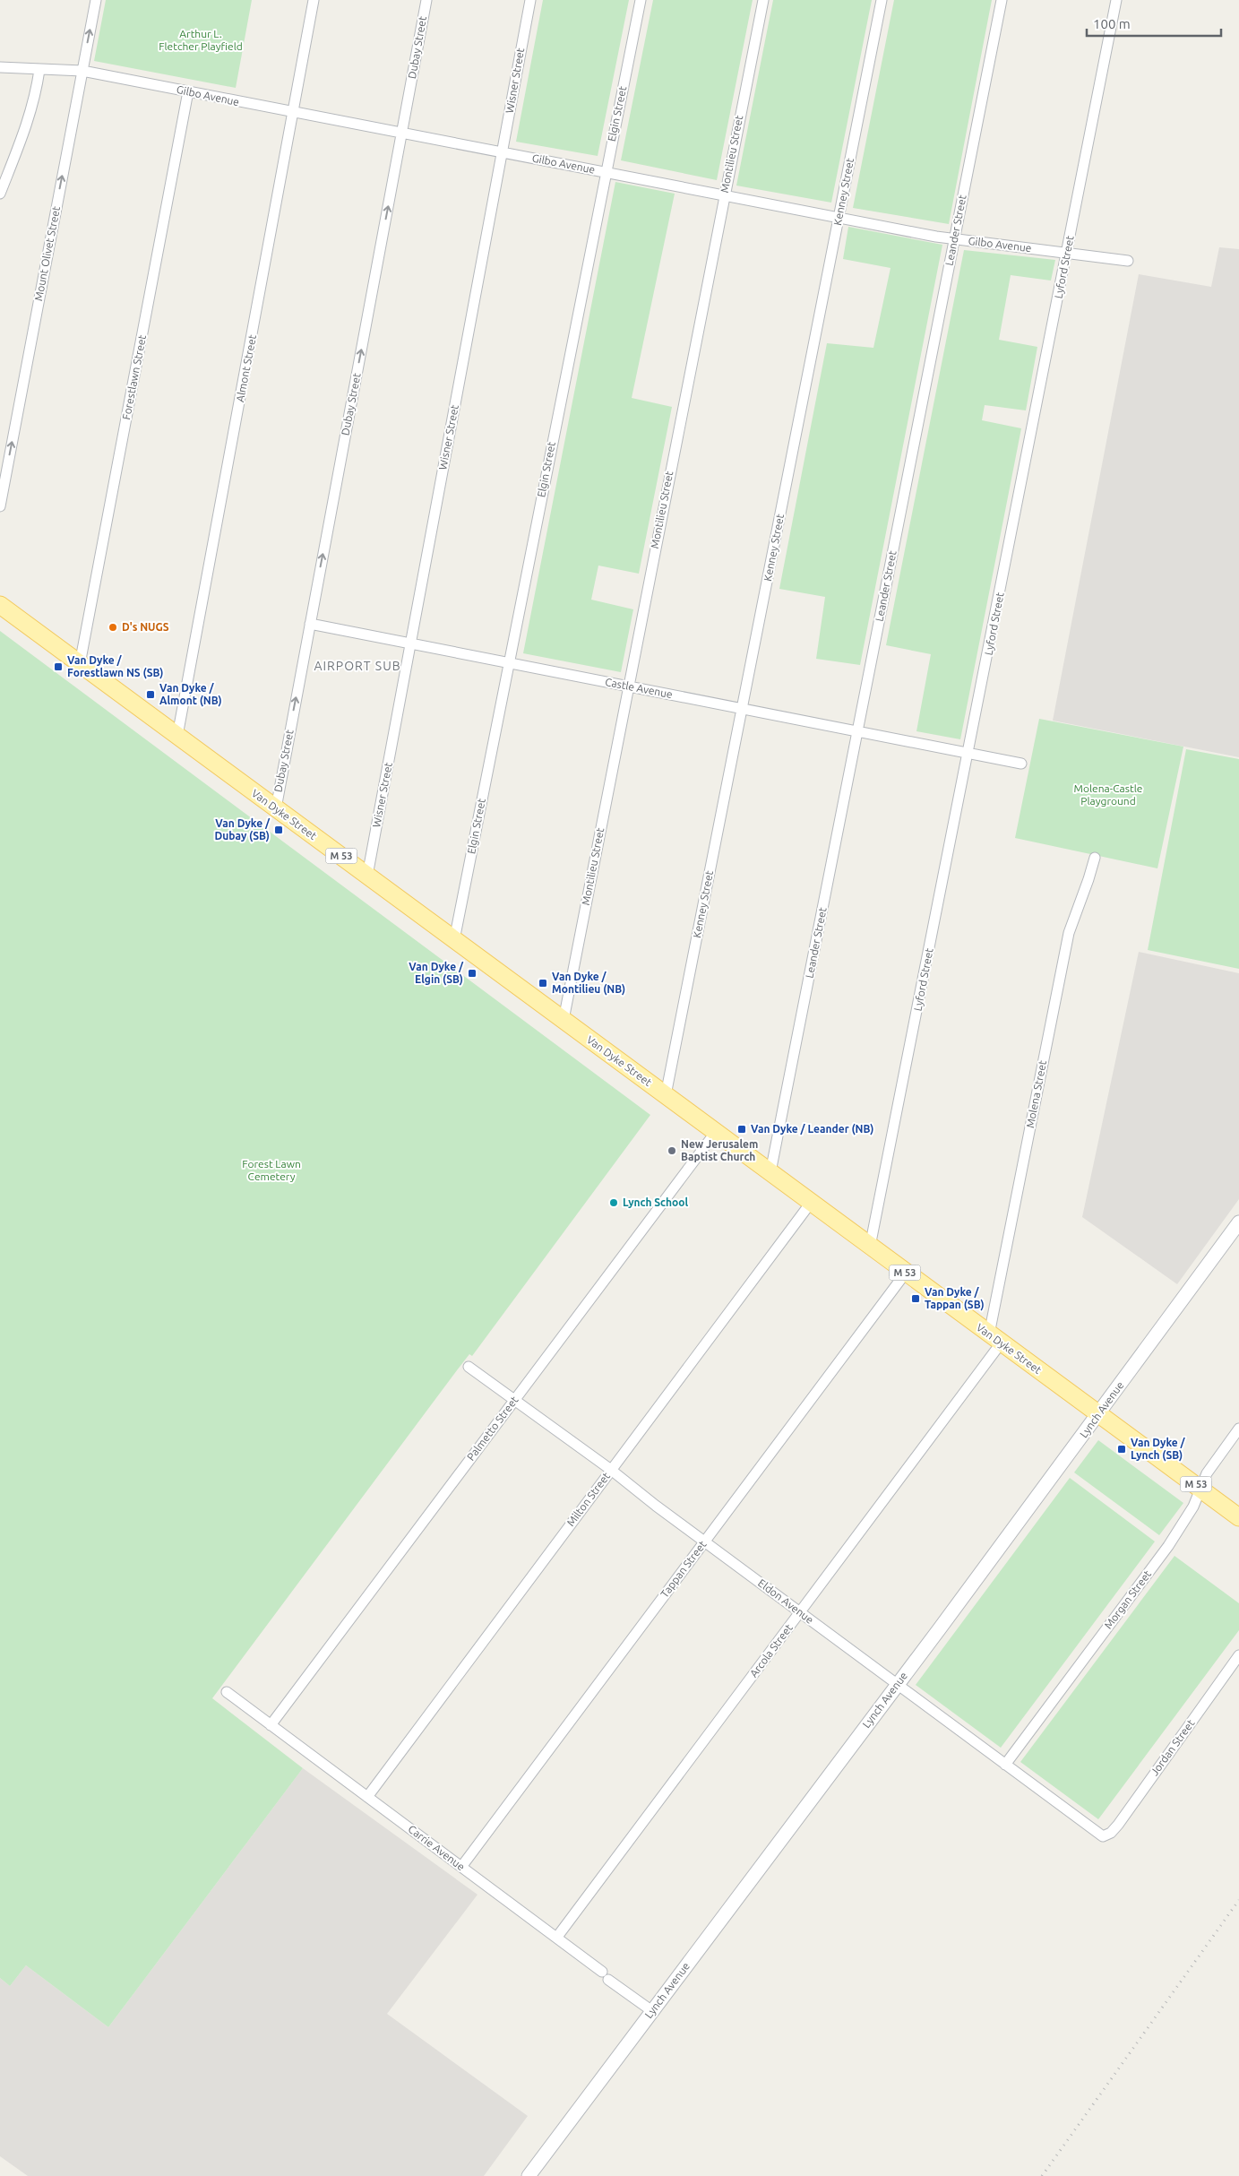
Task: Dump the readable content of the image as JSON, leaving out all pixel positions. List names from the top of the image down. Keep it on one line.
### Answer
{"streets":{"main road":["Van Dyke Street","M 53"],"street":["Dubay Street","Wisner Street","Gilbo Avenue","Elgin Street","Montilieu Street","Kenney Street","Leander Street","Mount Olivet Street","Lyford Street","Almont Street","Forestlawn Street","Castle Avenue","Molena Street","Lynch Avenue","Palmetto Street","Milton Street","Tappan Street","Morgan Street","Eldon Avenue","Arcola Street","Jordan Street","Carrie Avenue"]},"crossings":[["Dubay Street","Gilbo Avenue"],["Dubay Street","Castle Avenue"],["Dubay Street","Van Dyke Street"],["Wisner Street","Gilbo Avenue"],["Wisner Street","Castle Avenue"],["Wisner Street","Van Dyke Street"],["Gilbo Avenue","Elgin Street"],["Gilbo Avenue","Montilieu Street"],["Gilbo Avenue","Kenney Street"],["Gilbo Avenue","Leander Street"],["Gilbo Avenue","Mount Olivet Street"],["Gilbo Avenue","Lyford Street"],["Gilbo Avenue","Almont Street"],["Gilbo Avenue","Forestlawn Street"],["Elgin Street","Castle Avenue"],["Elgin Street","Van Dyke Street"],["Montilieu Street","Castle Avenue"],["Montilieu Street","Van Dyke Street"],["Kenney Street","Castle Avenue"],["Kenney Street","Van Dyke Street"],["Leander Street","Castle Avenue"],["Leander Street","Van Dyke Street"],["Lyford Street","Castle Avenue"],["Lyford Street","Van Dyke Street"],["Almont Street","Van Dyke Street"],["Forestlawn Street","Van Dyke Street"],["Van Dyke Street","Molena Street"],["Van Dyke Street","Lynch Avenue"],["Van Dyke Street","Palmetto Street"],["Van Dyke Street","Milton Street"],["Van Dyke Street","Tappan Street"],["Van Dyke Street","Morgan Street"],["Van Dyke Street","Arcola Street"],["Molena Street","Arcola Street"],["Lynch Avenue","Eldon Avenue"],["Lynch Avenue","Carrie Avenue"],["Palmetto Street","Eldon Avenue"],["Palmetto Street","Carrie Avenue"],["Milton Street","Eldon Avenue"],["Milton Street","Carrie Avenue"],["Tappan Street","Eldon Avenue"],["Tappan Street","Carrie Avenue"],["Morgan Street","Eldon Avenue"],["Eldon Avenue","Arcola Street"],["Eldon Avenue","Jordan Street"],["Arcola Street","Carrie Avenue"]],"one_way":["Dubay Street","Mount Olivet Street"],"districts":["AIRPORT SUB"],"parks":["Arthur L. Fletcher Playfield","Molena-Castle Playground","Forest Lawn Cemetery"],"places":{"other":["D's NUGS","New Jerusalem Baptist Church","Lynch School"],"transit":["Van Dyke / Forestlawn NS (SB)","Van Dyke / Almont (NB)","Van Dyke / Dubay (SB)","Van Dyke / Elgin (SB)","Van Dyke / Montilieu (NB)","Van Dyke / Leander (NB)","Van Dyke / Tappan (SB)","Van Dyke / Lynch (SB)"]},"scale_bar":"100 m"}
